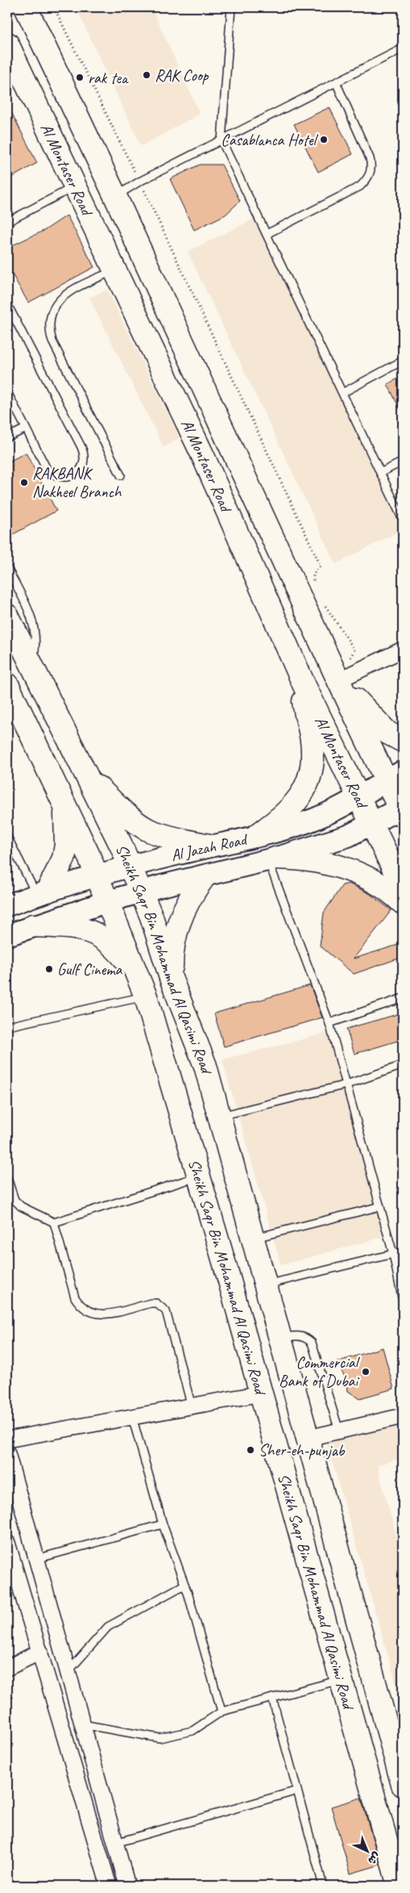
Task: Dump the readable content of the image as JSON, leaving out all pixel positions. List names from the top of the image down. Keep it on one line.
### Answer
{"streets":{"main road":["Al Montaser Road","Al Jazah Road","Sheikh Saqr Bin Mohammad Al Qasimi Road"]},"crossings":[["Al Montaser Road","Al Jazah Road"],["Al Jazah Road","Sheikh Saqr Bin Mohammad Al Qasimi Road"]],"places":["RAK Coop","rak tea","Casablanca Hotel","RAKBANK Nakheel Branch","Gulf Cinema","Commercial Bank of Dubai","Sher-eh-punjab"],"north":"bottom right"}
